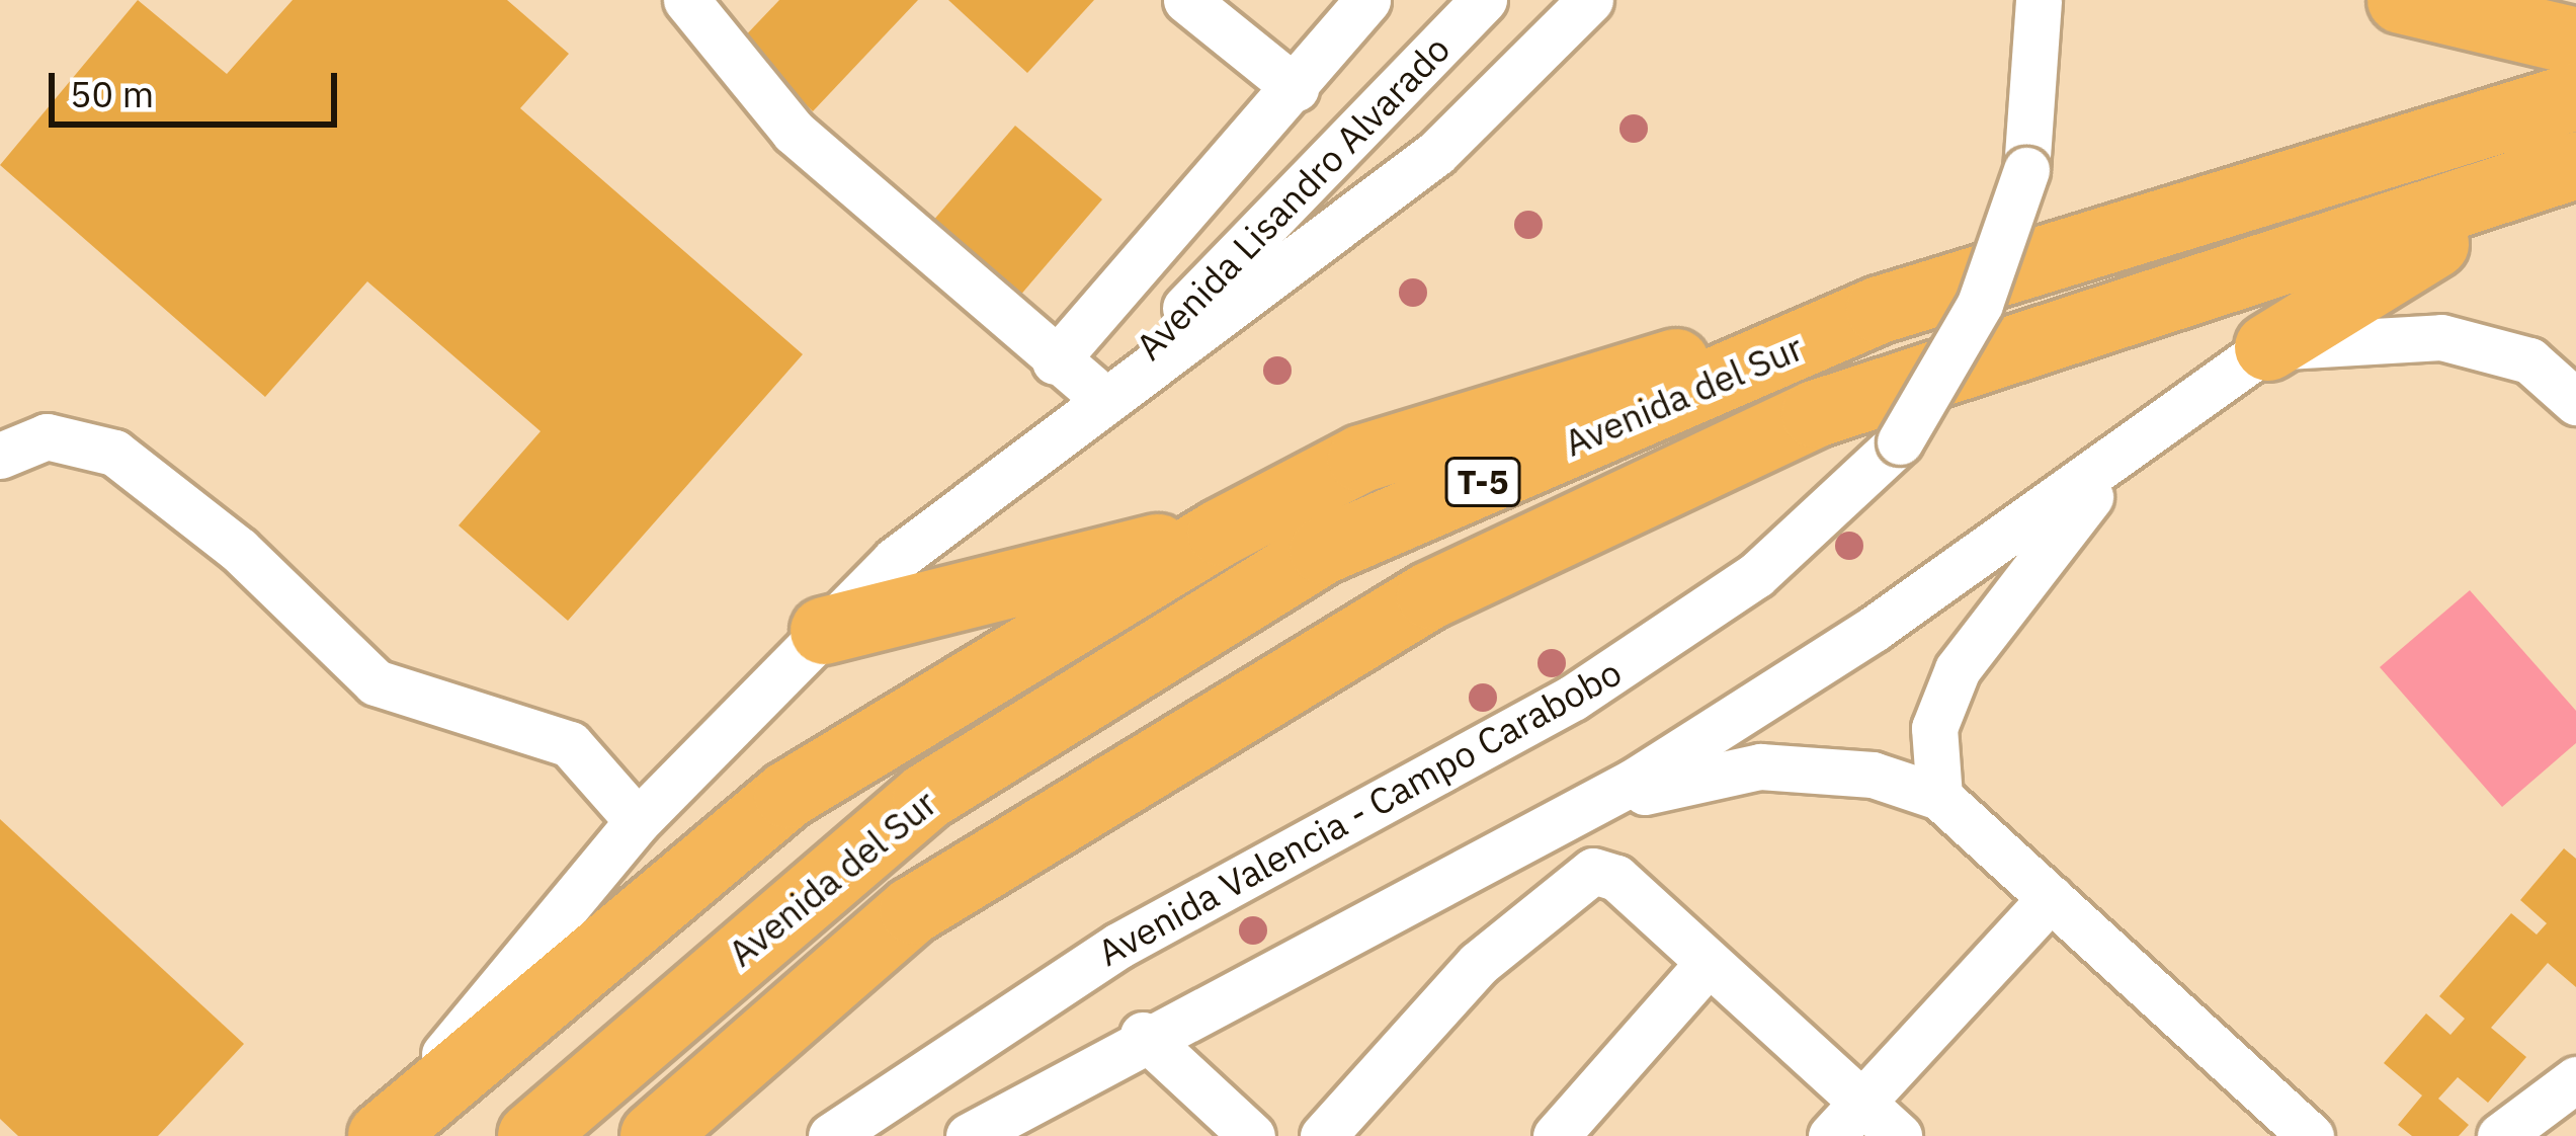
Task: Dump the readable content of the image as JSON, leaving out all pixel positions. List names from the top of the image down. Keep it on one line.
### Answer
{"streets":{"highway":["Avenida del Sur","T-5"],"street":["Avenida Lisandro Alvarado","Avenida Valencia - Campo Carabobo"]},"scale_bar":"50 m"}
